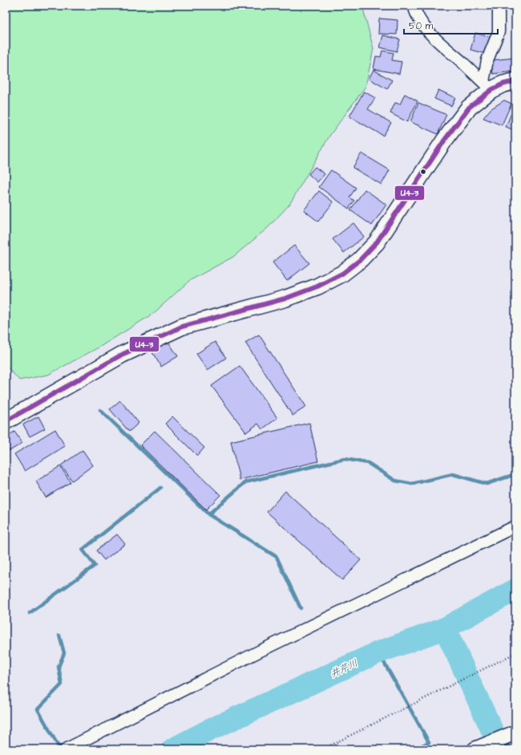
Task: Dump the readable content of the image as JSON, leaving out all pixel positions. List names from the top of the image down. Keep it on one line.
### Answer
{"water":["井芹川"],"lines":["transit line U4-3"],"scale_bar":"50 m"}
